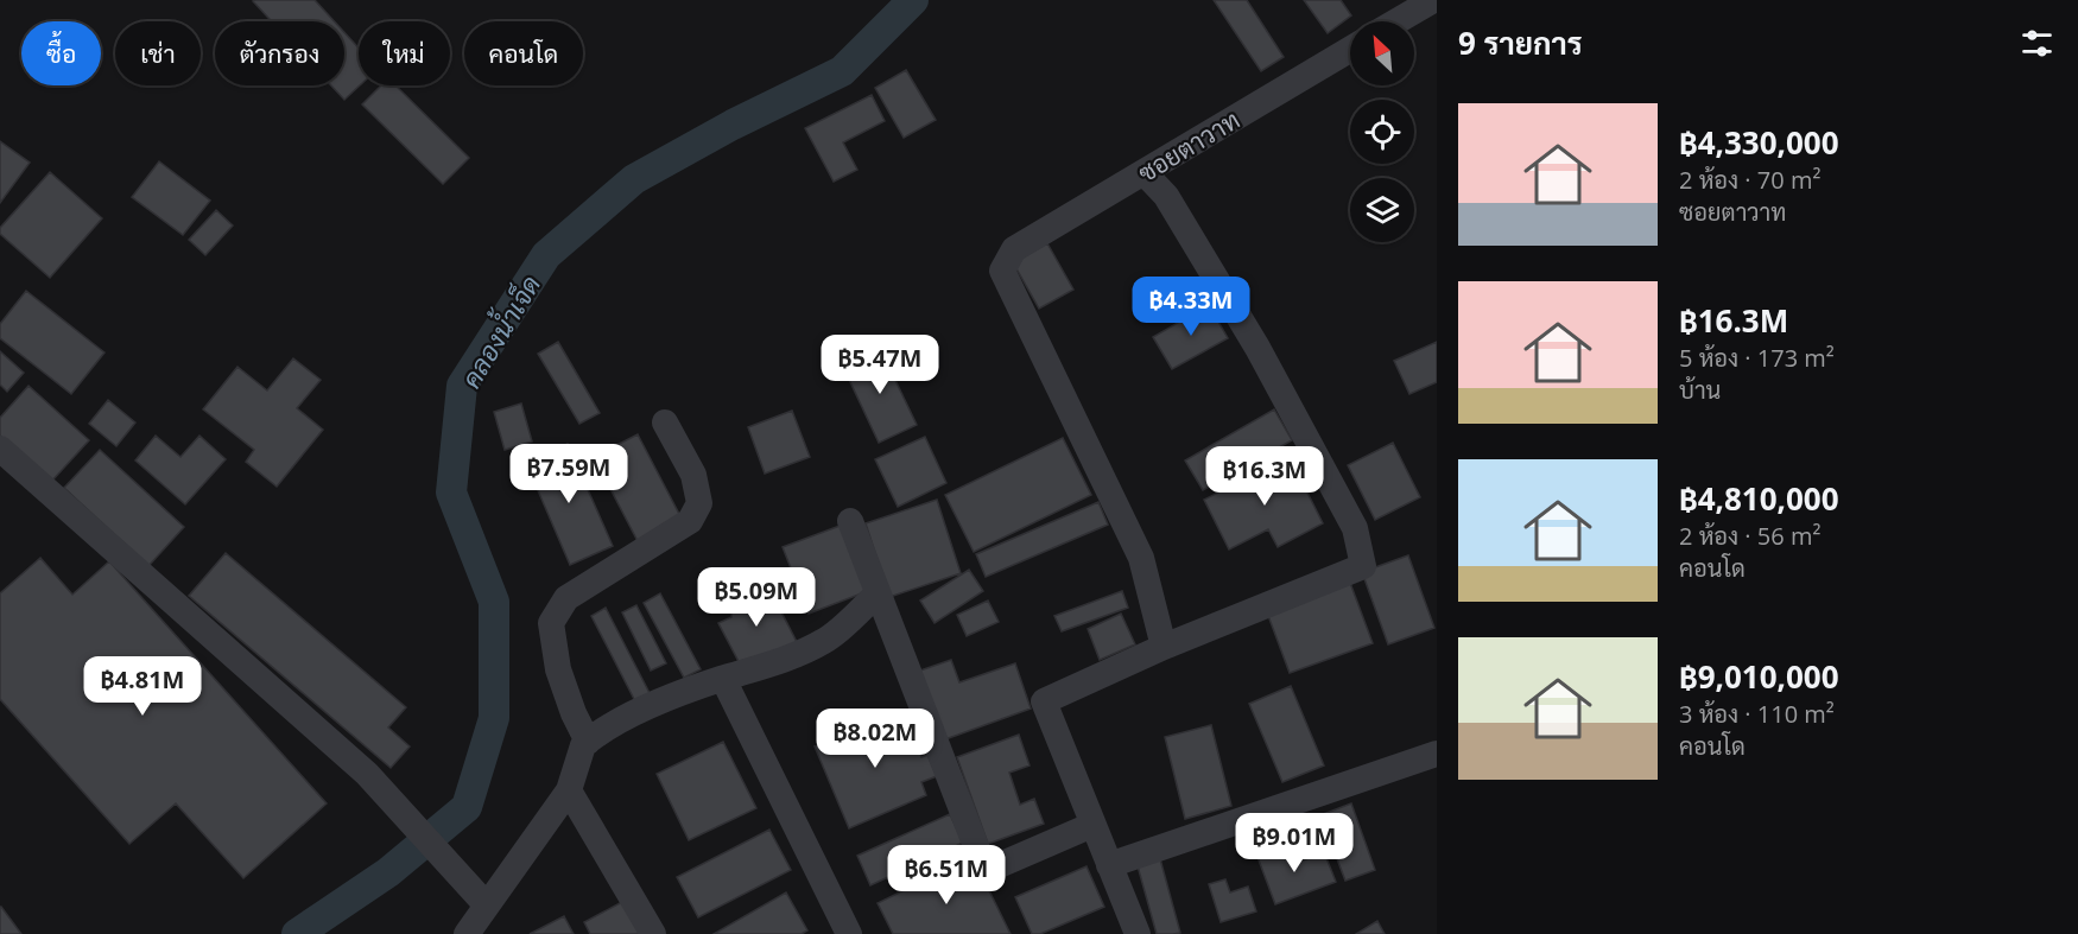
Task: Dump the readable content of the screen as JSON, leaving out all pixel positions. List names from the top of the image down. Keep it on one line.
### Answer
{"streets":{"street":["ซอยตาวาท"]},"water":["คลองน้ำเจ็ด"],"north":"top left","page":{"heading":"9 รายการ","chip":["ซื้อ","เช่า","ตัวกรอง","ใหม่","คอนโด"],"list":[{"name":"฿4,330,000","note":"2 ห้อง · 70 m² · ซอยตาวาท"},{"name":"฿16.3M","note":"5 ห้อง · 173 m² · บ้าน"},{"name":"฿4,810,000","note":"2 ห้อง · 56 m² · คอนโด"},{"name":"฿9,010,000","note":"3 ห้อง · 110 m² · คอนโด"}],"price":["฿4.33M","฿5.47M","฿7.59M","฿16.3M","฿5.09M","฿4.81M","฿8.02M","฿9.01M","฿6.51M"]}}
